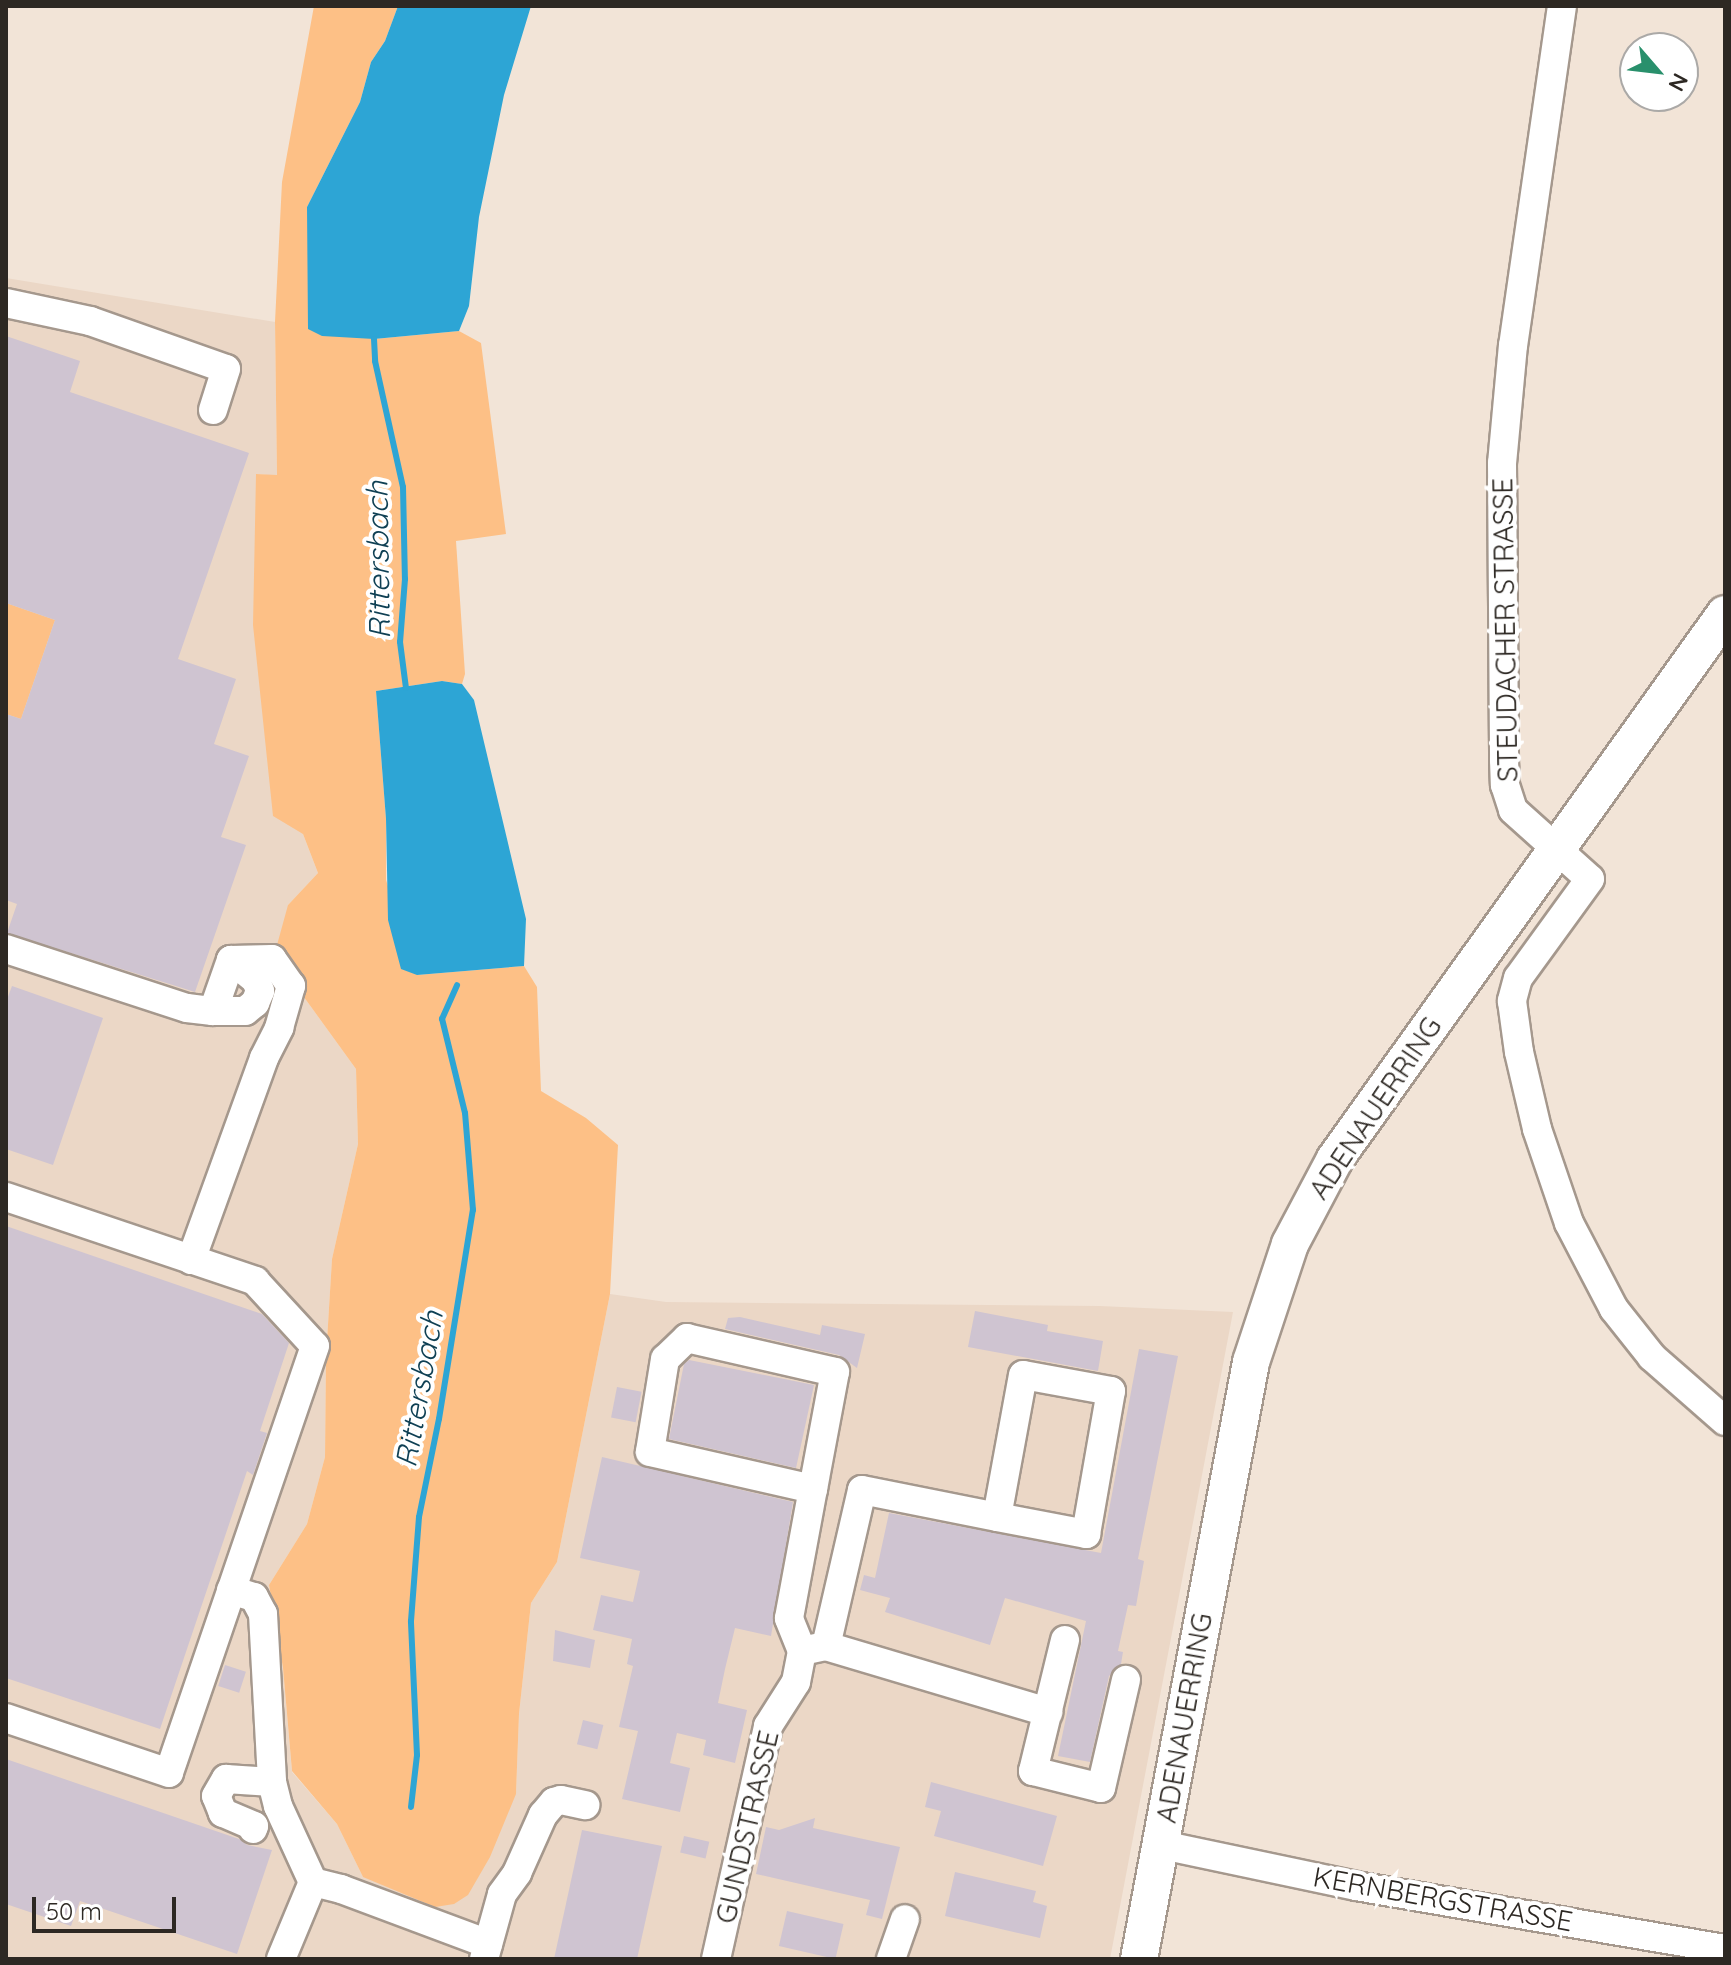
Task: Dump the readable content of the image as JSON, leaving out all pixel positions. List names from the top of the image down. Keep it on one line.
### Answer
{"streets":{"main road":["ADENAUERRING"],"street":["STEUDACHER STRASSE","GUNDSTRASSE","KERNBERGSTRASSE"]},"crossings":[["STEUDACHER STRASSE","ADENAUERRING"],["ADENAUERRING","KERNBERGSTRASSE"]],"water":["Rittersbach"],"scale_bar":"50 m","north":"bottom right"}
